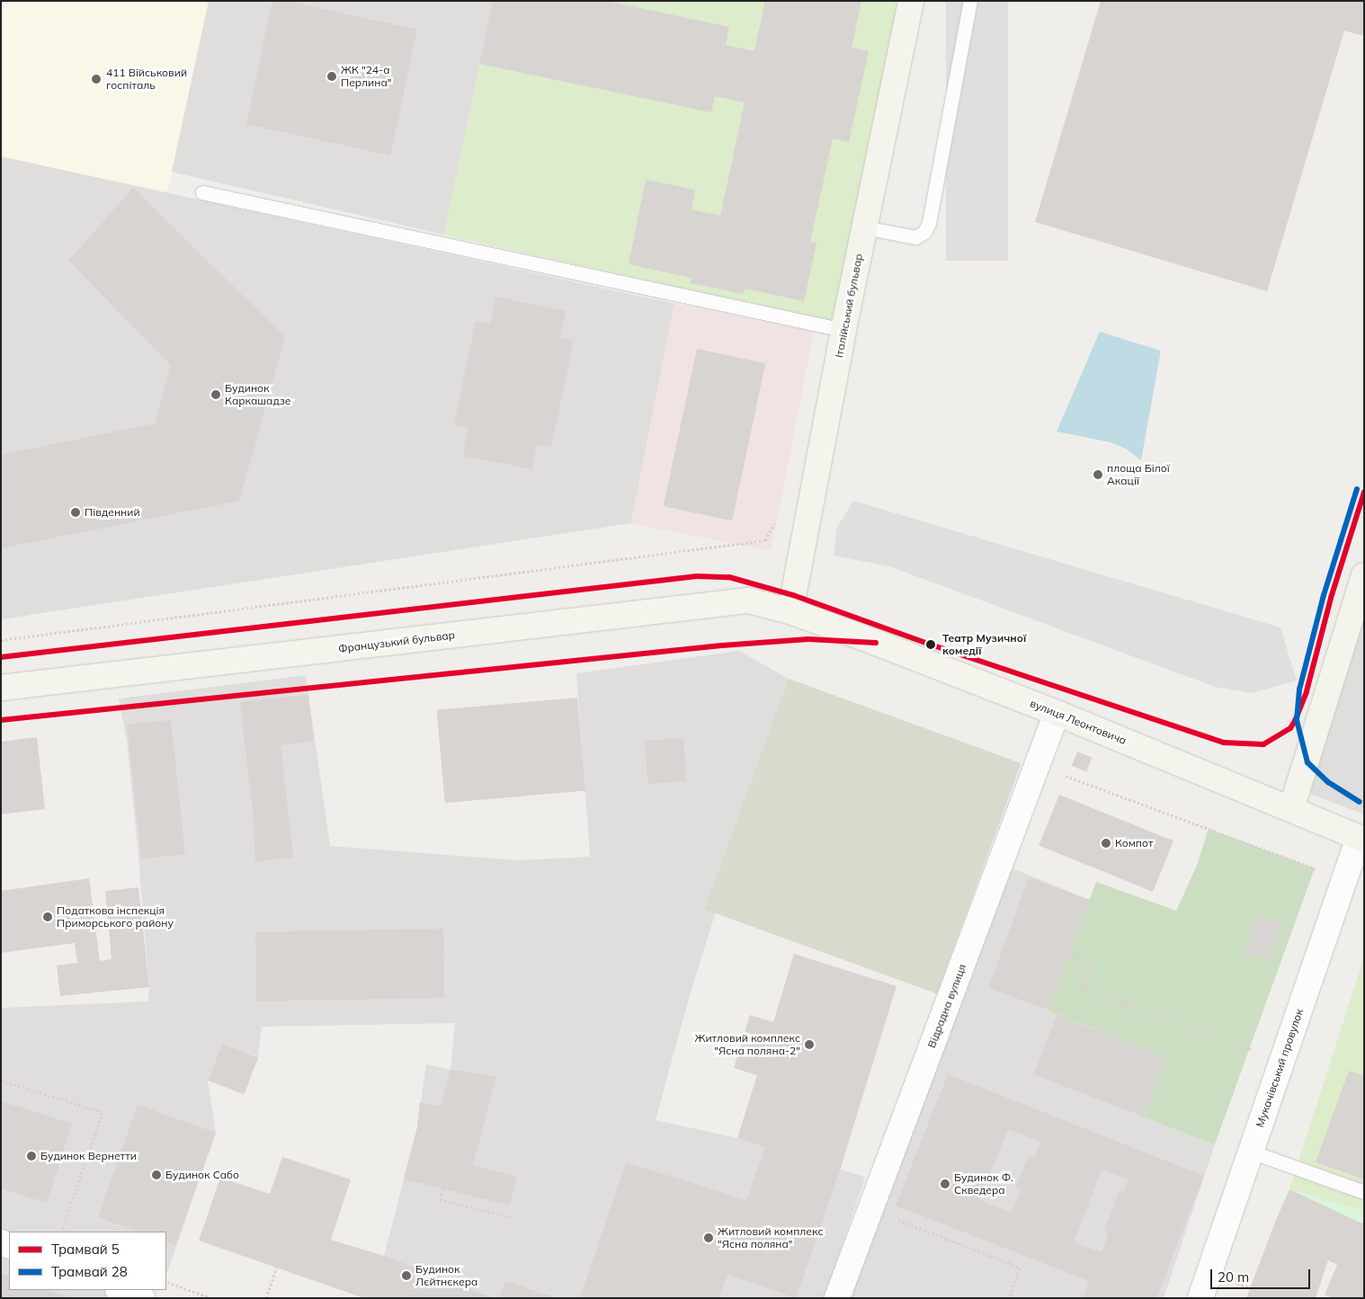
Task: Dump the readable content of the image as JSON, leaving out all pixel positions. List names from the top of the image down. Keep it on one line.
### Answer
{"streets":{"main road":["Італійський бульвар","Французький бульвар","вулиця Леонтовича"],"street":["Відрадна вулиця","Мукачівський провулок"]},"crossings":[["Італійський бульвар","Французький бульвар"],["Італійський бульвар","вулиця Леонтовича"],["Французький бульвар","вулиця Леонтовича"],["вулиця Леонтовича","Відрадна вулиця"],["вулиця Леонтовича","Мукачівський провулок"]],"places":["ЖК \"24-а Перлина\"","411 Військовий госпіталь","Будинок Каркашадзе","площа Білої Акації","Південний","Театр Музичної комедії","Компот","Податкова інспекція Приморського району","Житловий комплекс \"Ясна поляна-2\"","Будинок Вернетти","Будинок Сабо","Будинок Ф. Скведера","Житловий комплекс \"Ясна поляна\"","Будинок Лєйтнєкера"],"lines":["tram line 28","tram line 5"],"legend":["Трамвай 5","Трамвай 28"],"scale_bar":"20 m"}
